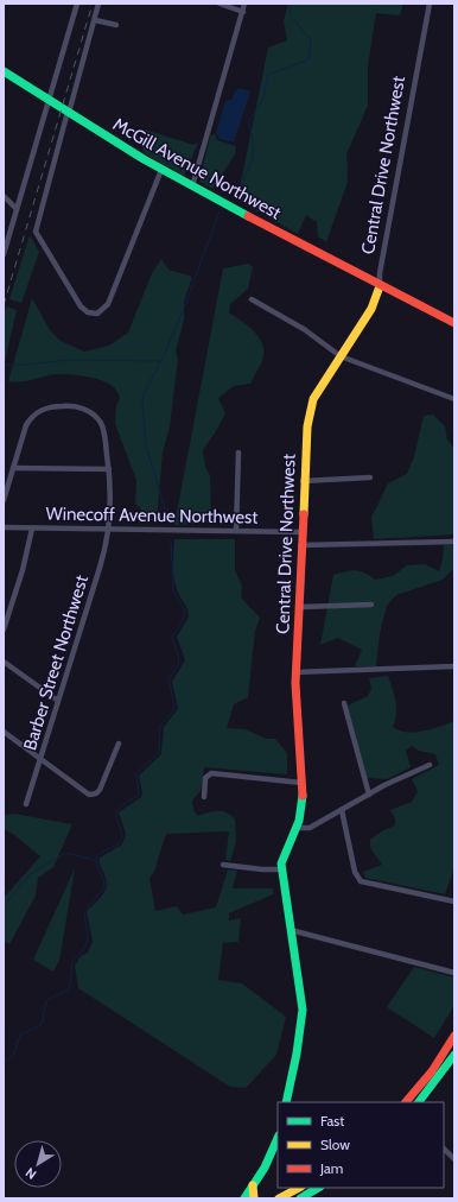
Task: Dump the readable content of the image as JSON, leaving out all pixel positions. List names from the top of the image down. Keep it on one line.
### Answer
{"streets":{"main road":["Central Drive Northwest","McGill Avenue Northwest"],"street":["Winecoff Avenue Northwest","Barber Street Northwest"]},"crossings":[["Central Drive Northwest","McGill Avenue Northwest"],["Central Drive Northwest","Winecoff Avenue Northwest"],["Winecoff Avenue Northwest","Barber Street Northwest"]],"legend":["Fast","Slow","Jam"],"north":"bottom left"}
